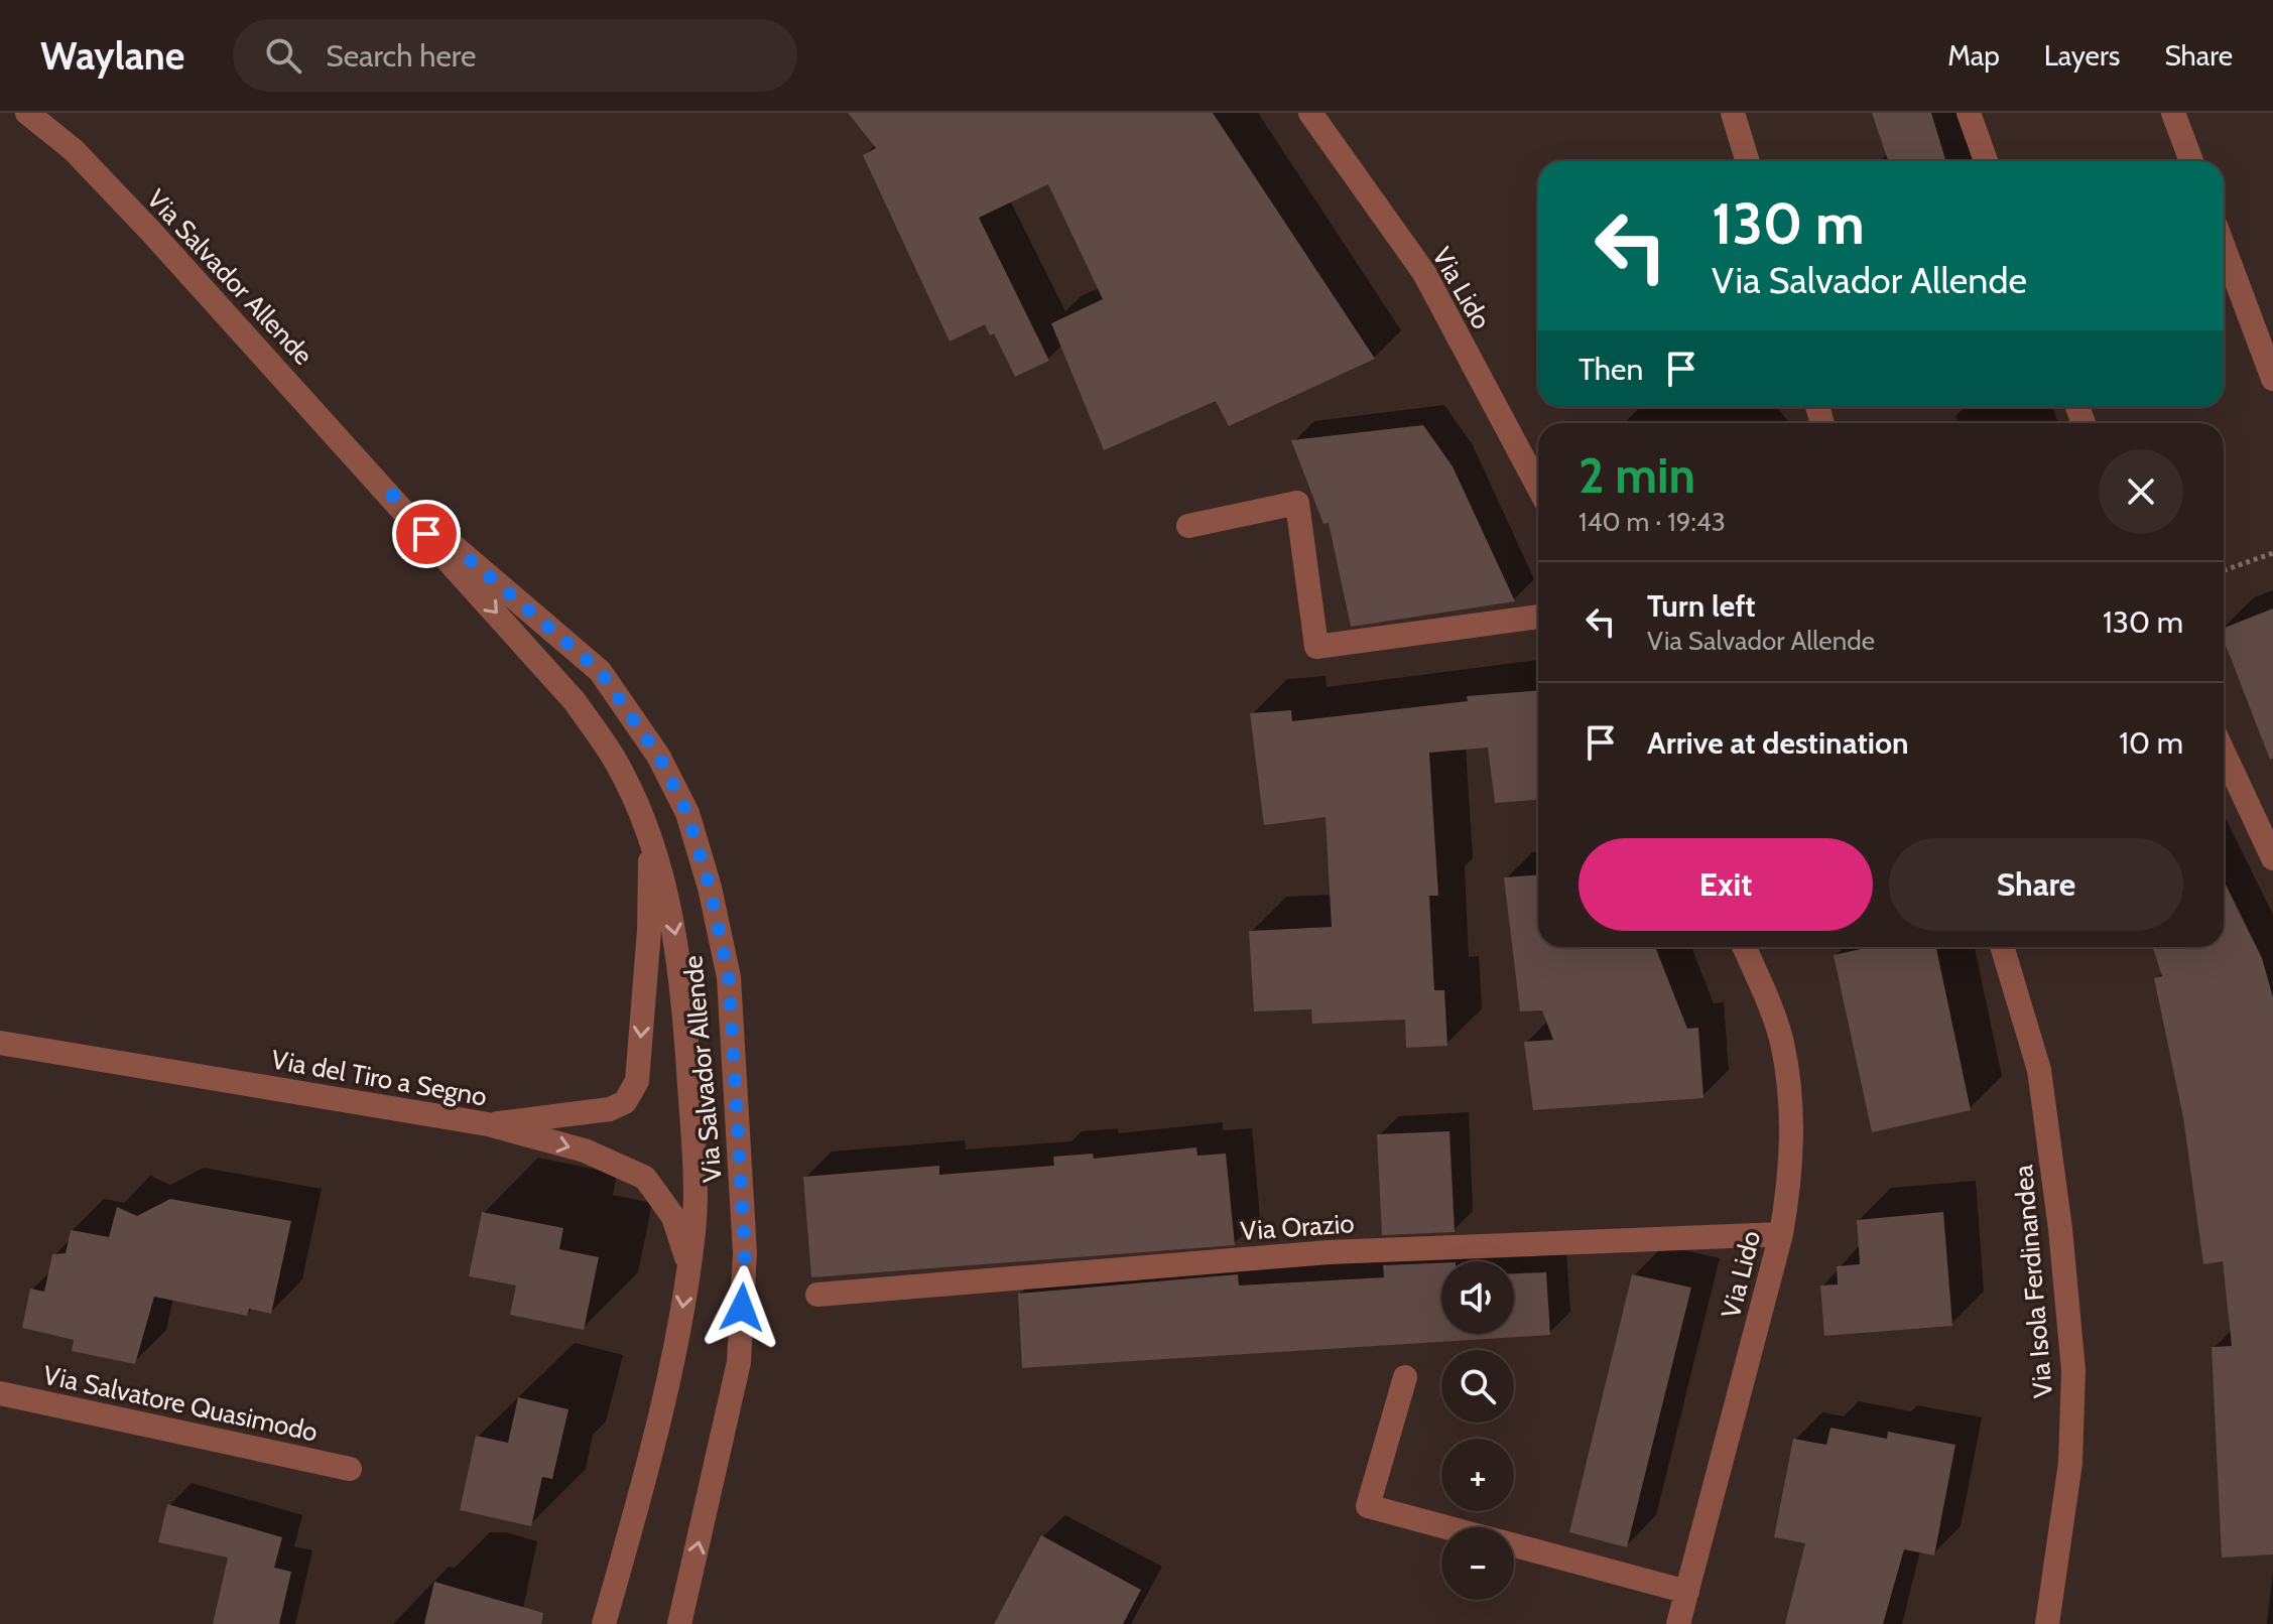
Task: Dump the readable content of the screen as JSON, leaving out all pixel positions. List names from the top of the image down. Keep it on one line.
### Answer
{"streets":{"street":["Via Salvador Allende","Via Lido","Via del Tiro a Segno","Via Orazio","Via Isola Ferdinandea","Via Salvatore Quasimodo"]},"crossings":[["Via Salvador Allende","Via del Tiro a Segno"],["Via Lido","Via Orazio"]],"page":{"header":"Waylane","search":"Search here","nav":["Map","Layers","Share"],"turn":["130 m","Via Salvador Allende"],"then":"Then","heading":["2 min","140 m · 19:43"],"list":[{"name":"Turn left","note":"Via Salvador Allende","value":"130 m"},{"name":"Arrive at destination","value":"10 m"}],"buttons":["Exit","Share"],"map_buttons":["+","−"]}}
